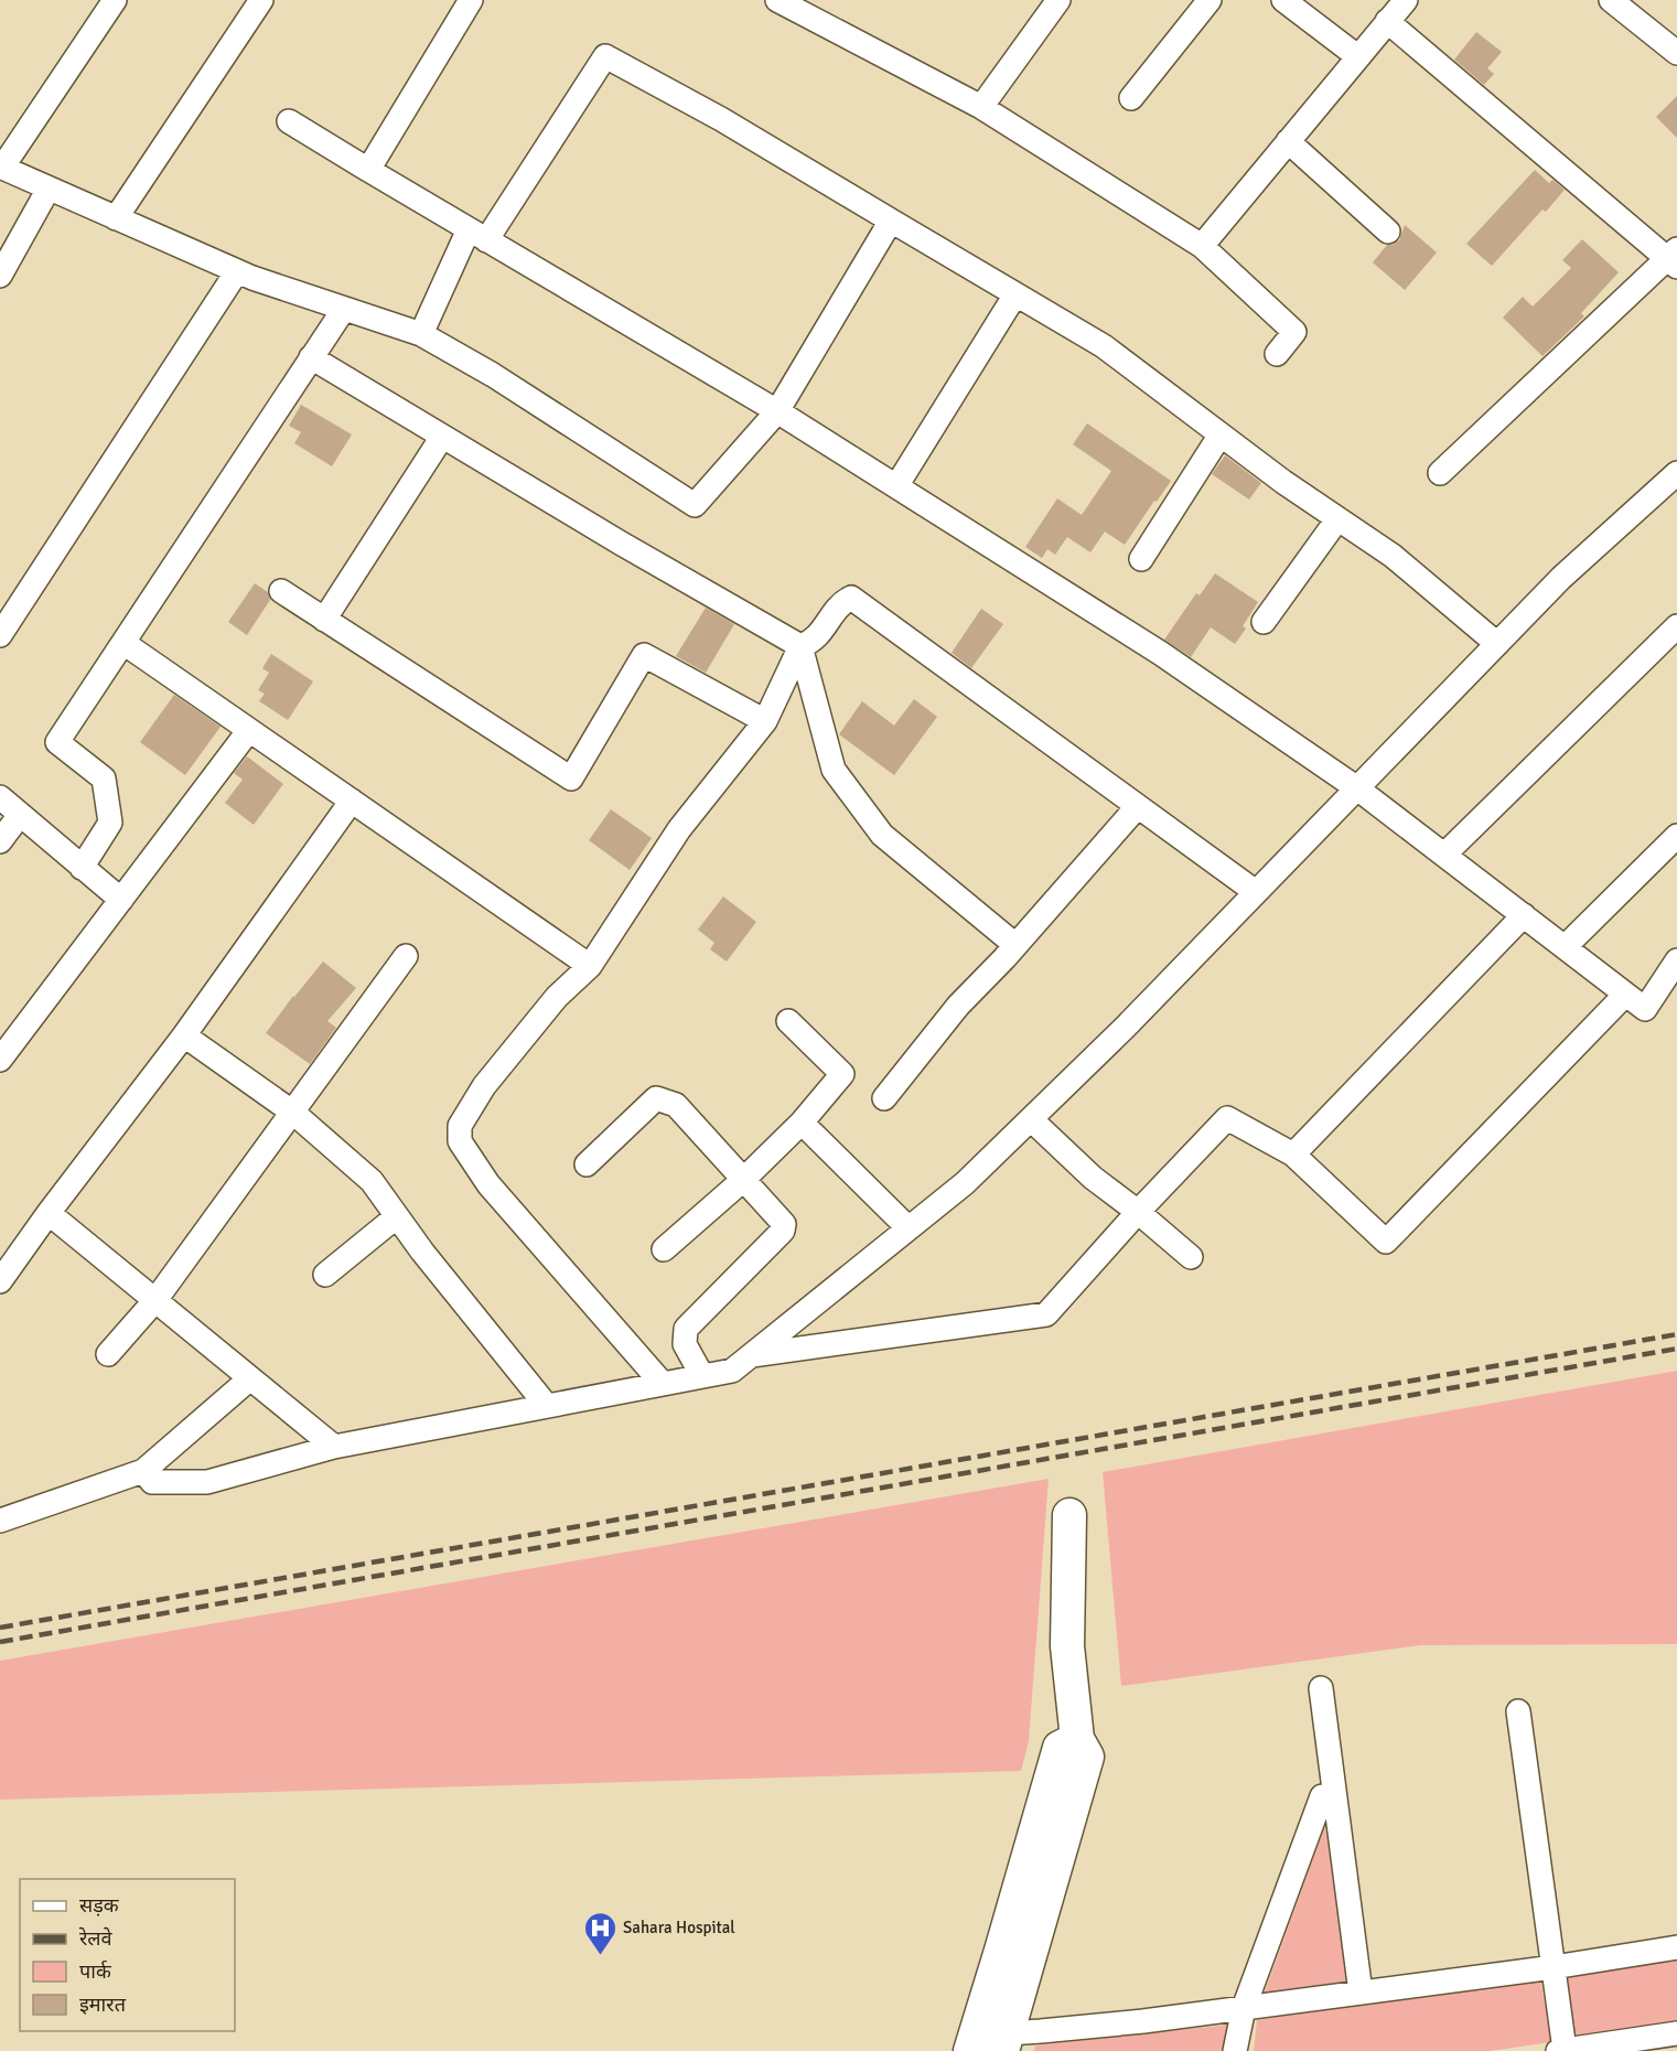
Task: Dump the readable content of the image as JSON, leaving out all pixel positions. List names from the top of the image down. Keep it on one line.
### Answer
{"places":{"hospital":["Sahara Hospital"]},"legend":["सड़क","रेलवे","पार्क","इमारत"]}
